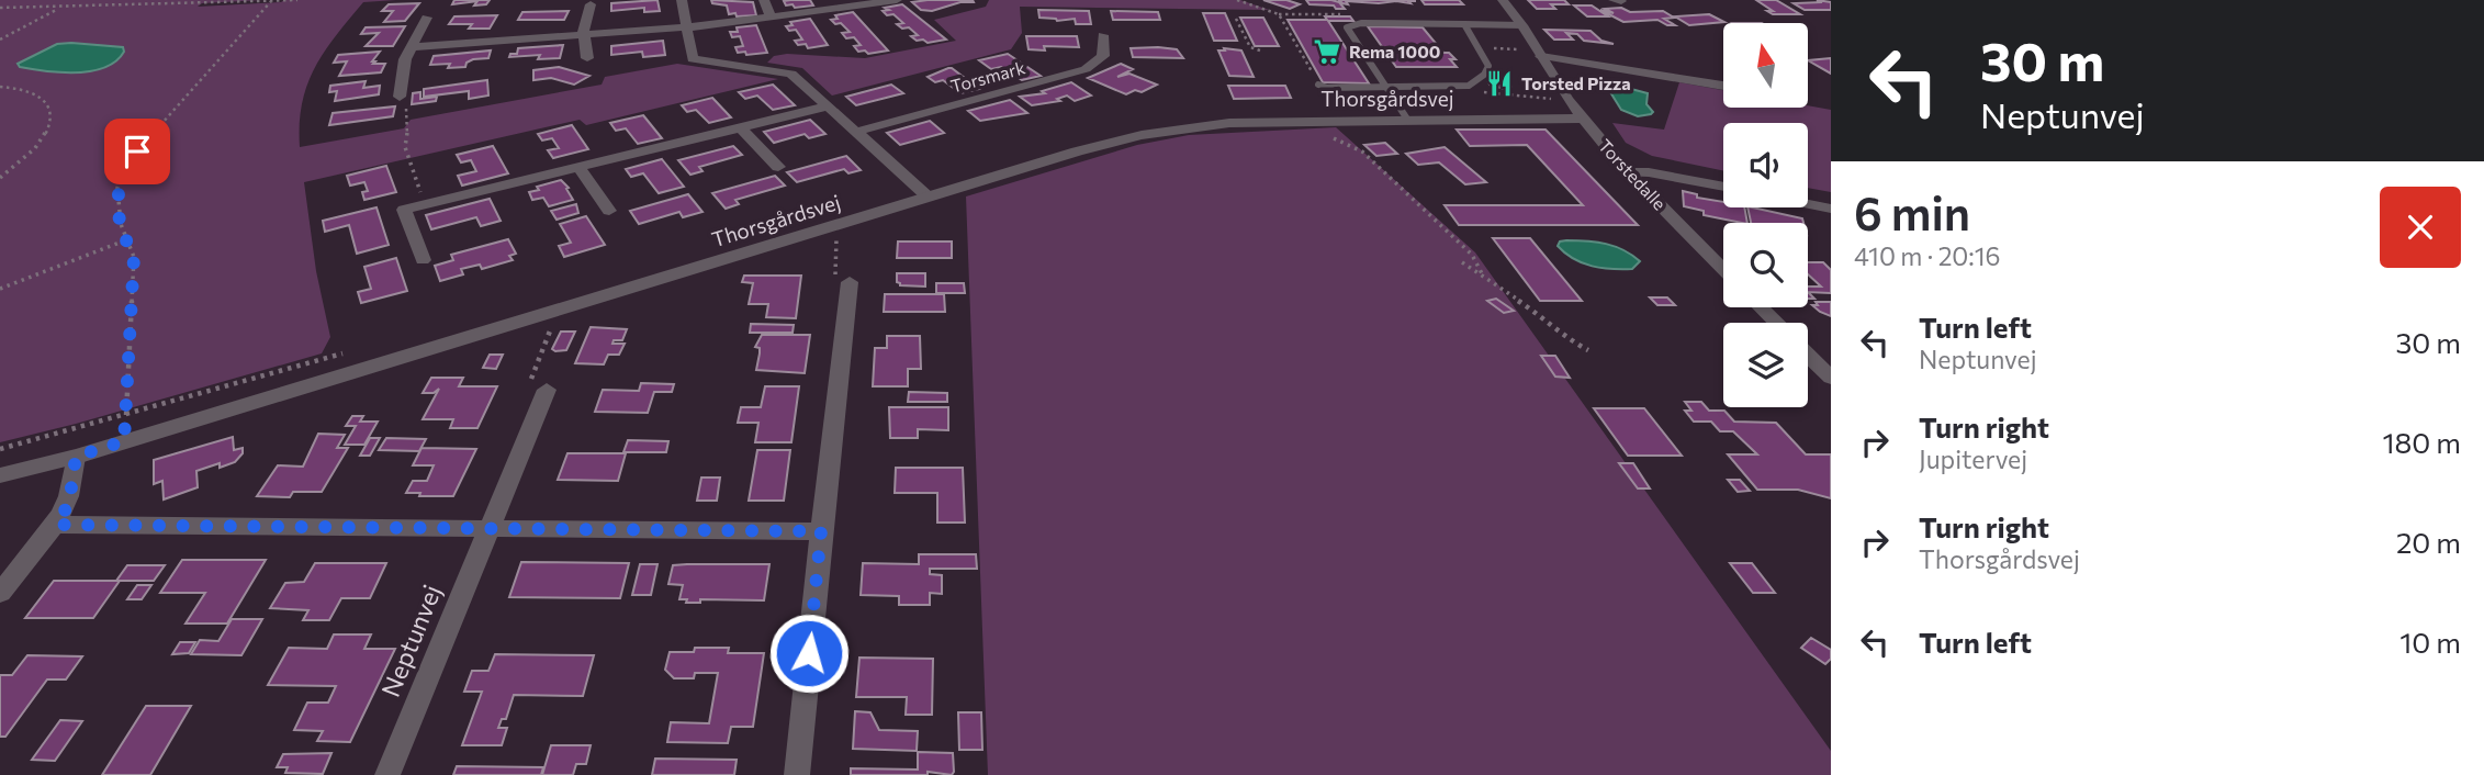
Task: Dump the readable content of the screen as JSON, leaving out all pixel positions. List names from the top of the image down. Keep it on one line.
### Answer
{"streets":{"street":["Torsmark","Thorsgårdsvej","Torstedalle","Neptunvej"]},"crossings":[["Thorsgårdsvej","Torstedalle"]],"places":{"supermarket":["Rema 1000"],"restaurant":["Torsted Pizza"]},"north":"top","page":{"turn":["30 m","Neptunvej"],"heading":["6 min","410 m · 20:16"],"list":[{"name":"Turn left","note":"Neptunvej","value":"30 m"},{"name":"Turn right","note":"Jupitervej","value":"180 m"},{"name":"Turn right","note":"Thorsgårdsvej","value":"20 m"},{"name":"Turn left","value":"10 m"}]}}
